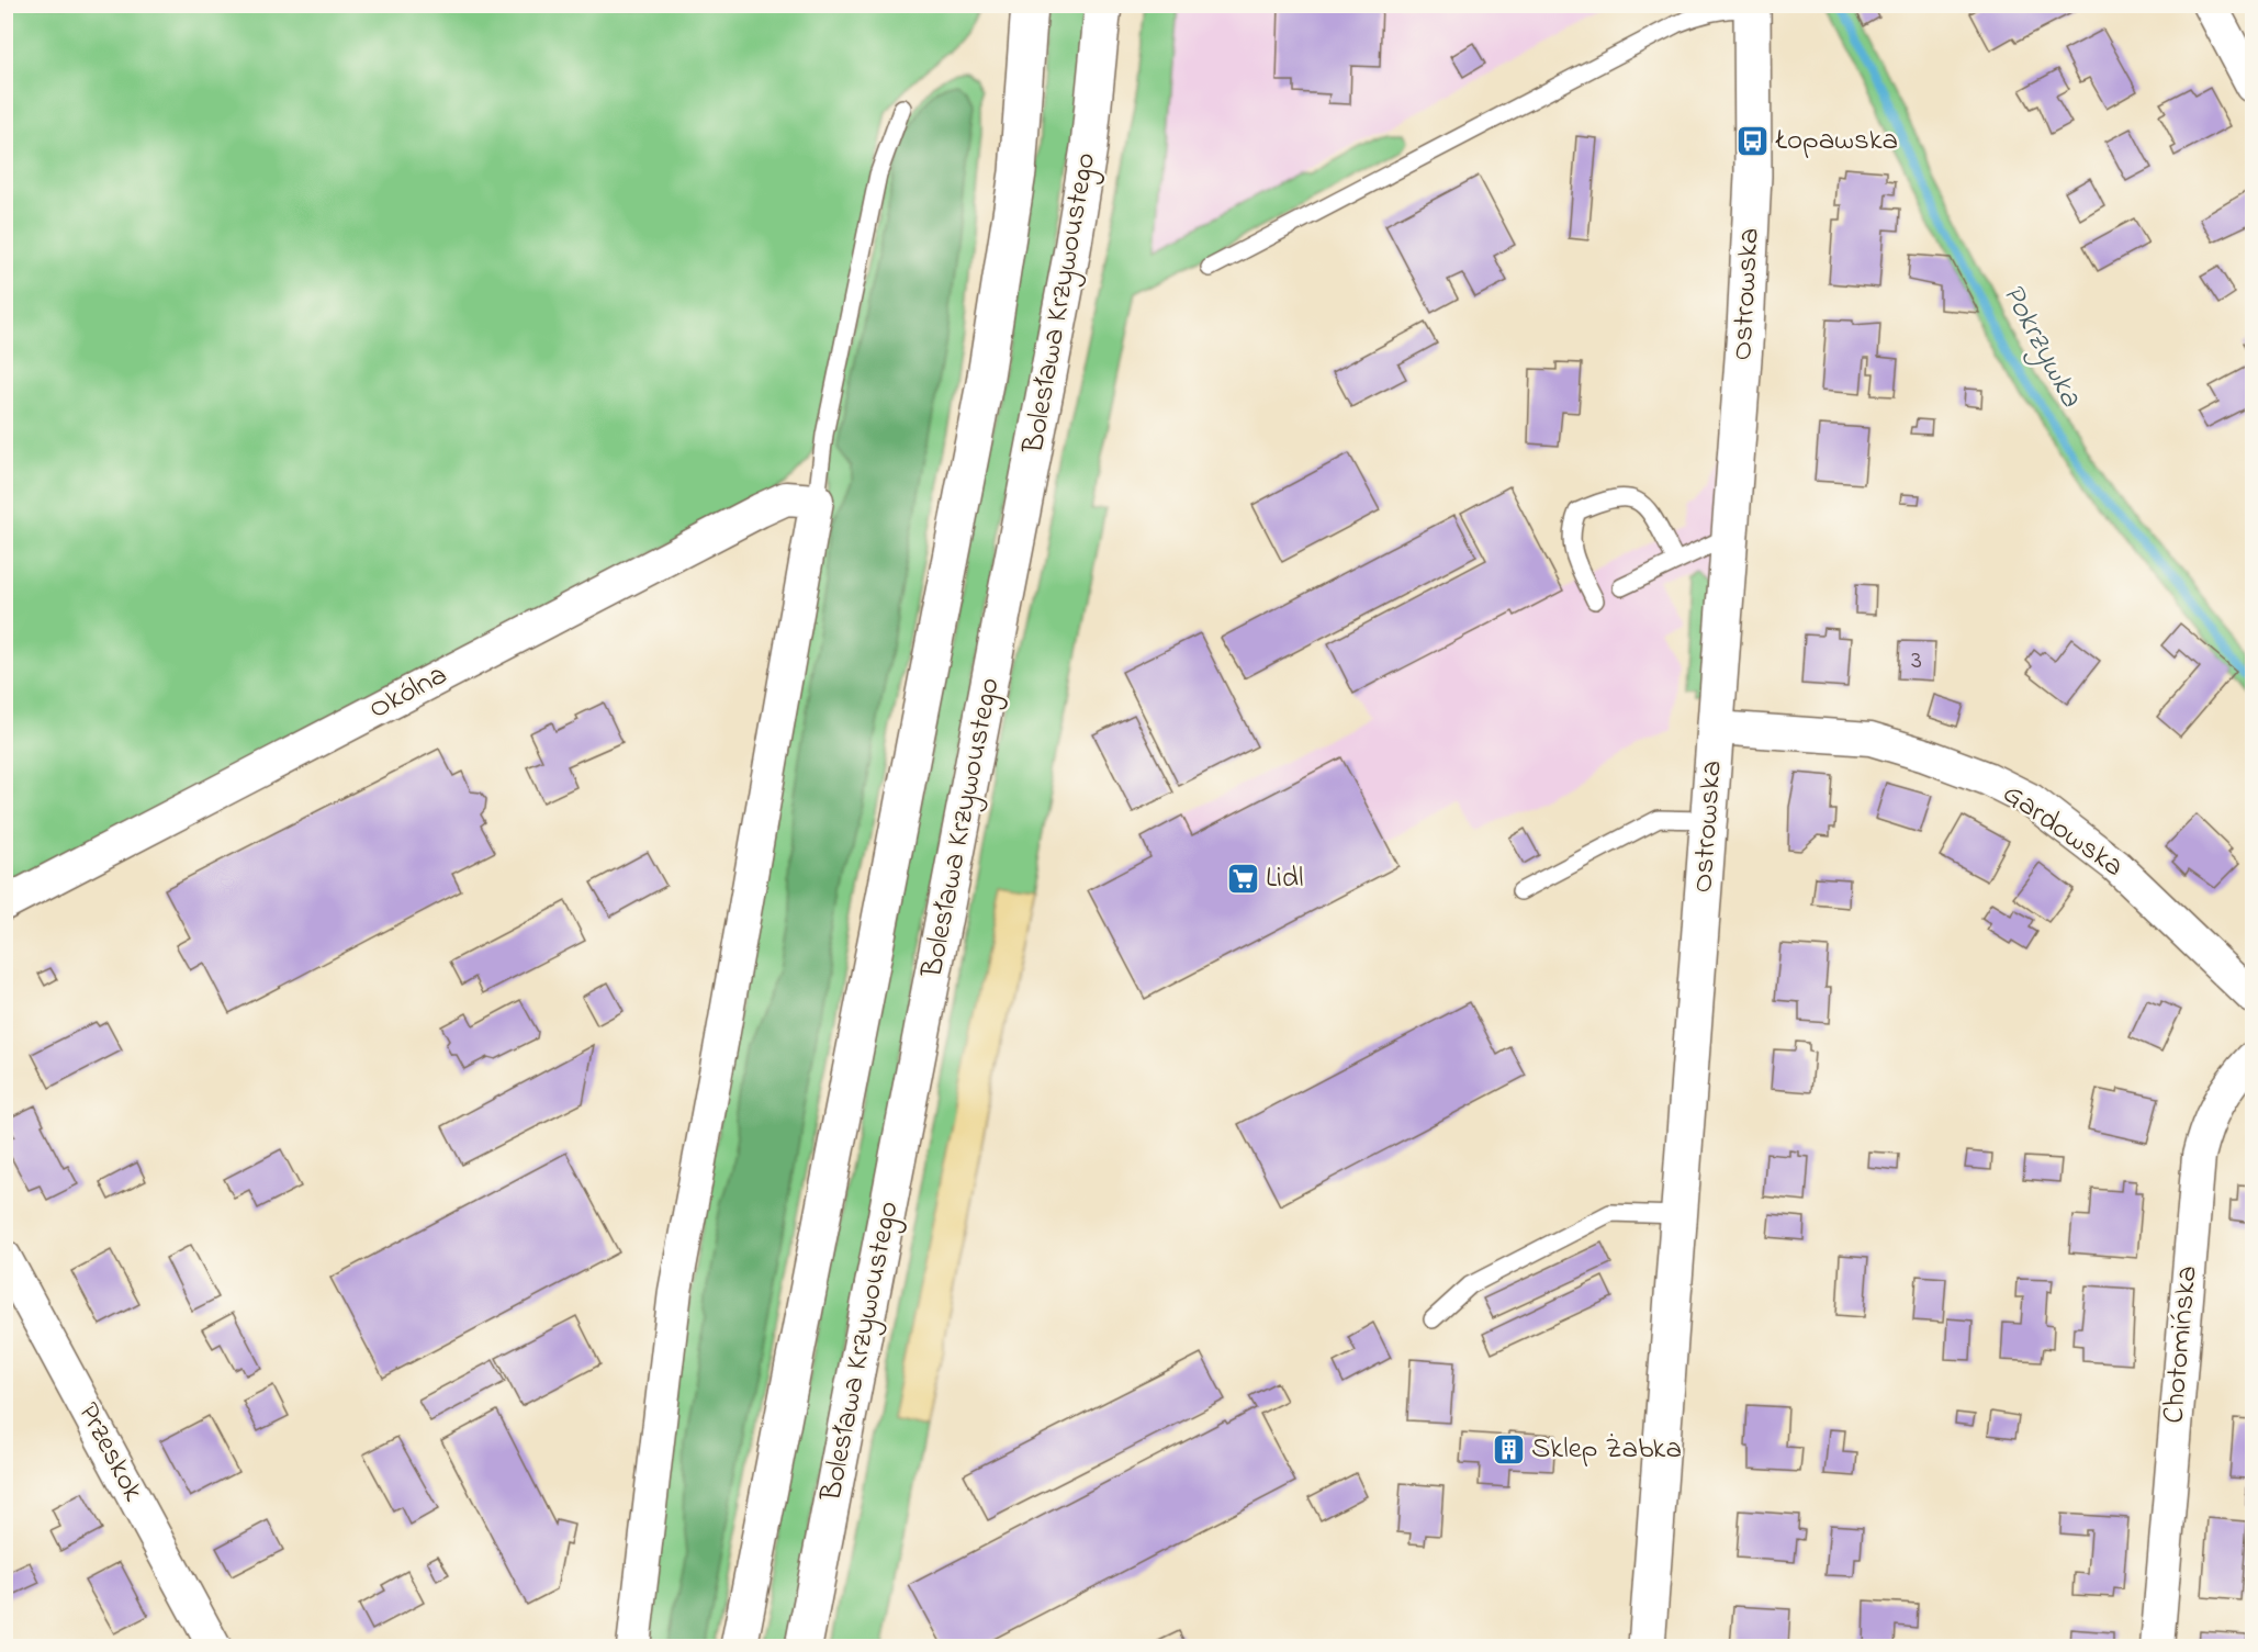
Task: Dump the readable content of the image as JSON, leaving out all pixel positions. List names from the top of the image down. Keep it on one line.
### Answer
{"streets":{"main road":["Ostrowska","Bolesława Krzywoustego"],"street":["Okólna","Gardowska","Chotomińska","Przeskok"]},"crossings":[["Ostrowska","Gardowska"]],"water":["Pokrzywka"],"places":{"bus stop":["Łopawska"],"supermarket":["Lidl"],"building":["Sklep Żabka"]},"house_numbers":["3"]}
